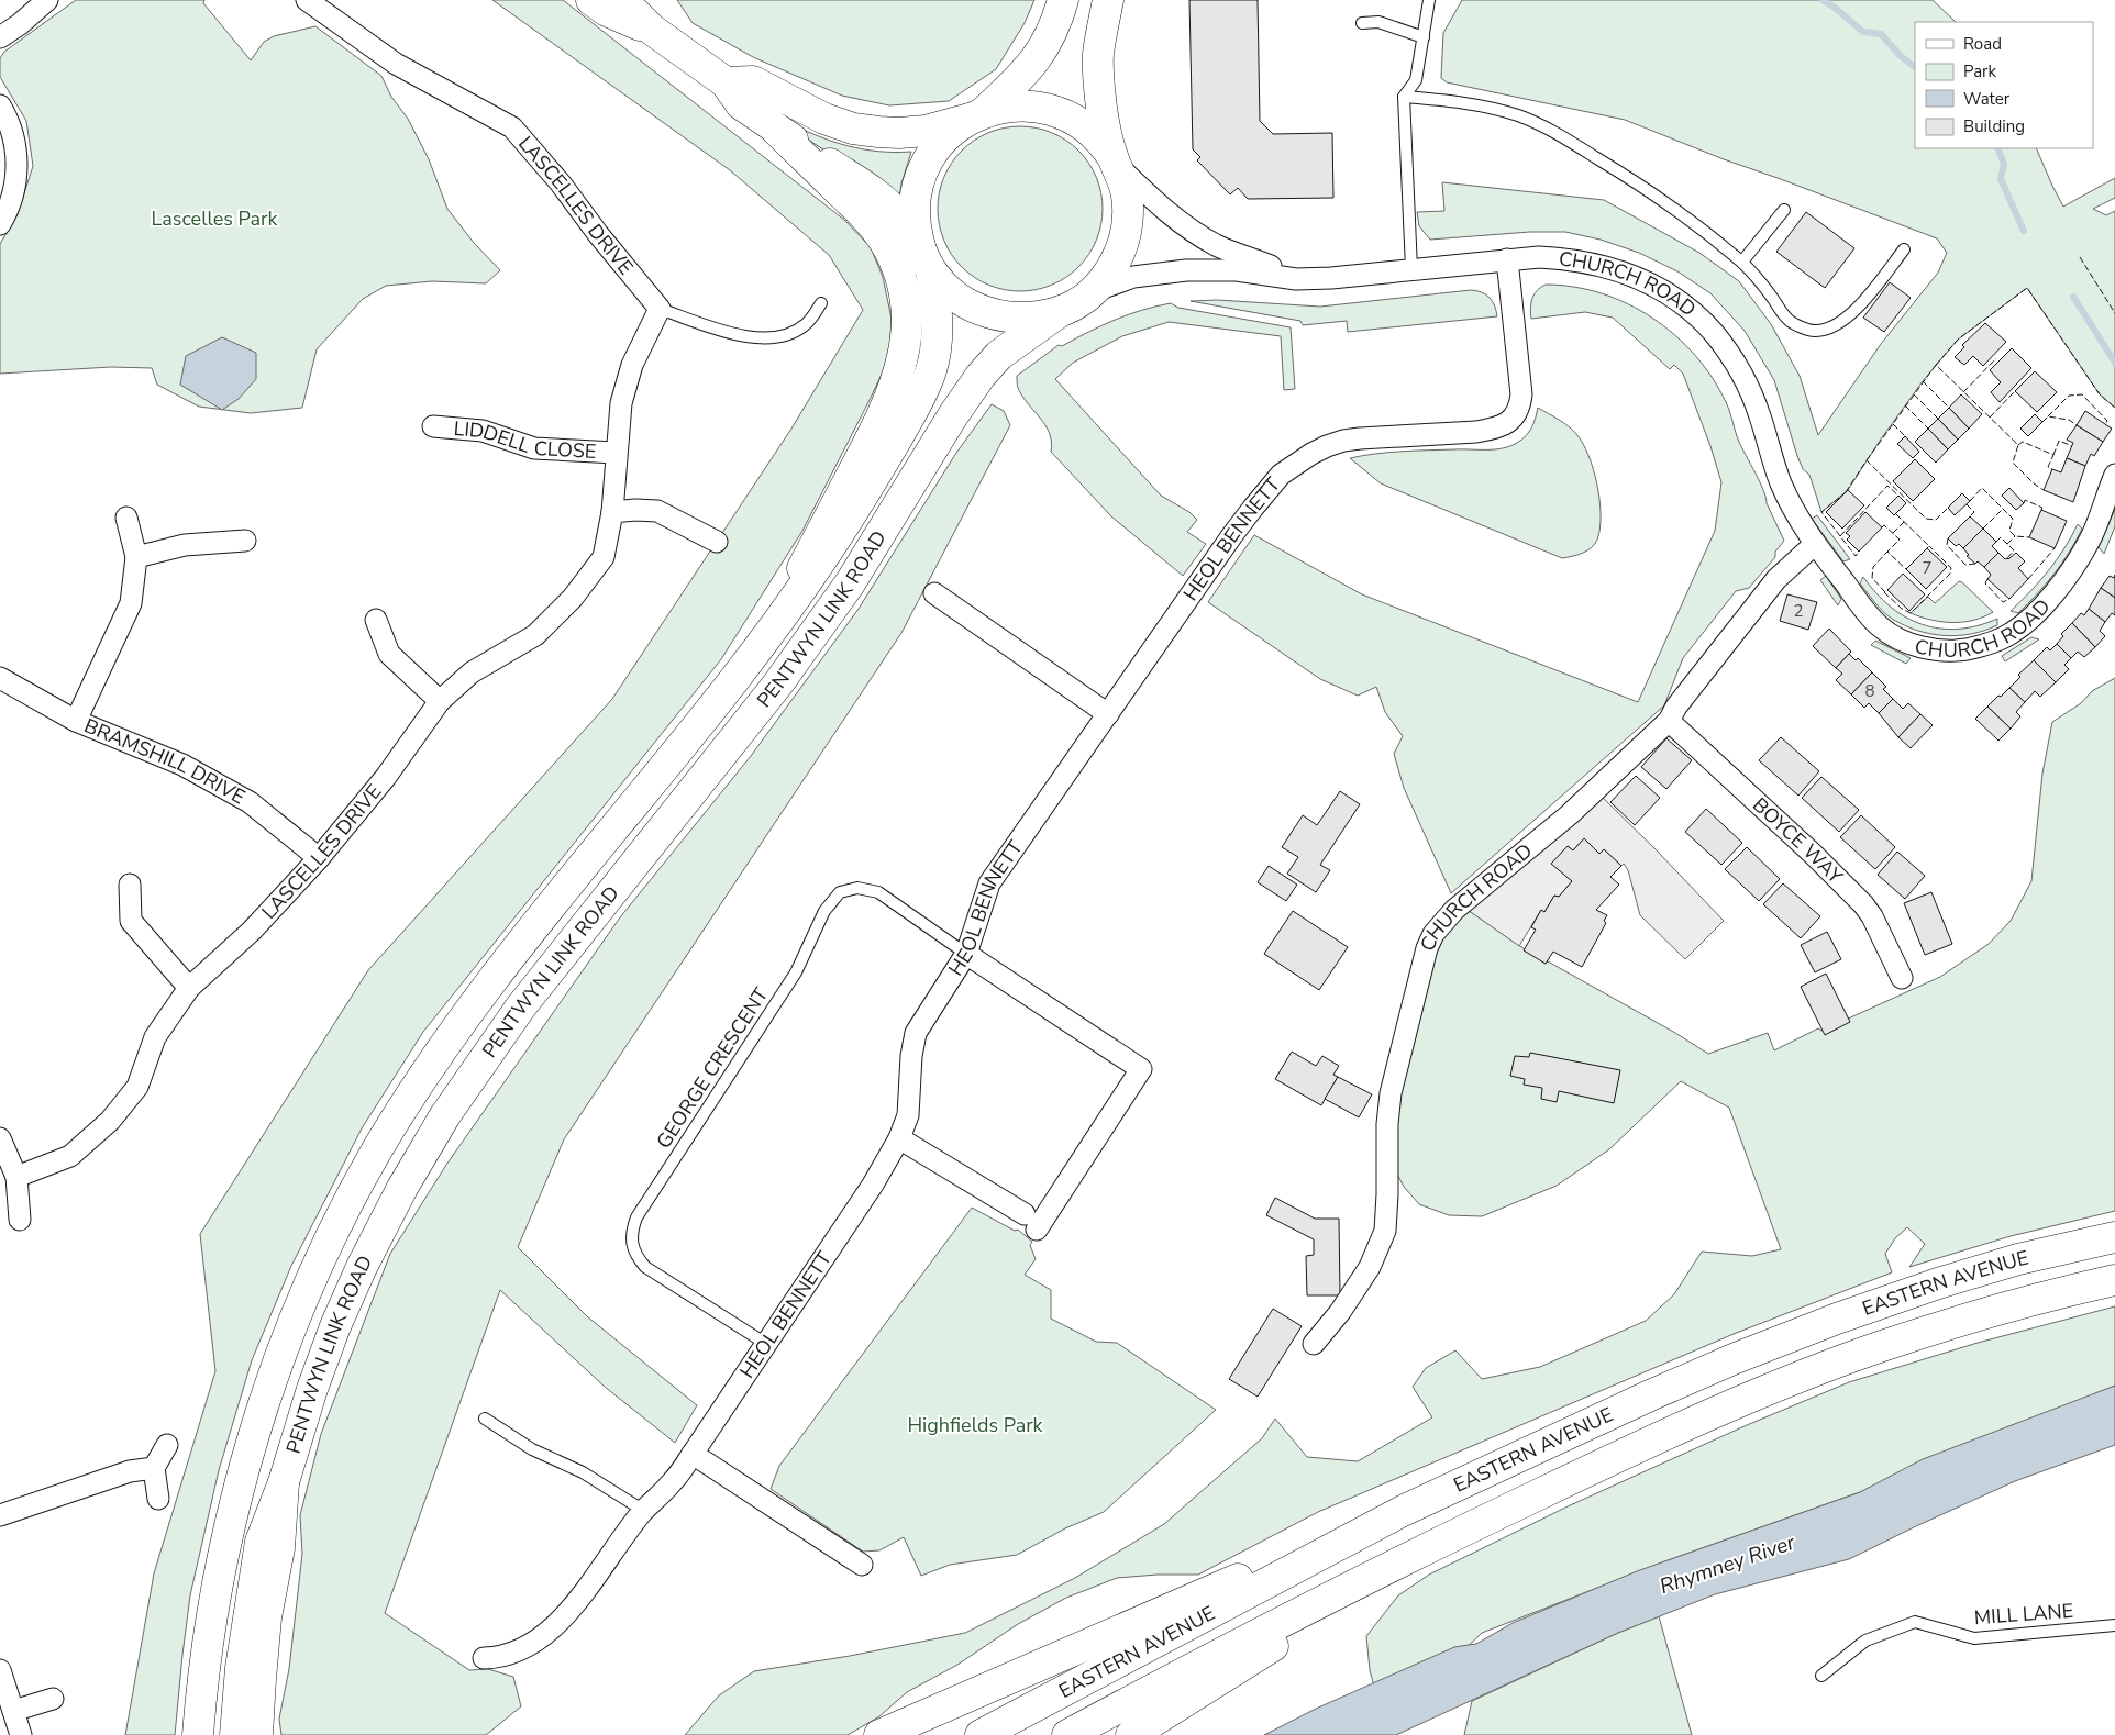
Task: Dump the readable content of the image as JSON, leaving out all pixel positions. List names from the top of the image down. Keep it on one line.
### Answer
{"streets":{"main road":["PENTWYN LINK ROAD","EASTERN AVENUE"],"street":["LASCELLES DRIVE","CHURCH ROAD","LIDDELL CLOSE","HEOL BENNETT","BRAMSHILL DRIVE","BOYCE WAY"],"lane":["GEORGE CRESCENT","MILL LANE"]},"crossings":[["LASCELLES DRIVE","LIDDELL CLOSE"],["LASCELLES DRIVE","BRAMSHILL DRIVE"],["CHURCH ROAD","HEOL BENNETT"],["CHURCH ROAD","PENTWYN LINK ROAD"],["CHURCH ROAD","BOYCE WAY"],["HEOL BENNETT","GEORGE CRESCENT"]],"water":["Rhymney River"],"parks":["Lascelles Park","Highfields Park"],"house_numbers":["7","2","8"],"legend":["Road","Park","Water","Building"]}
